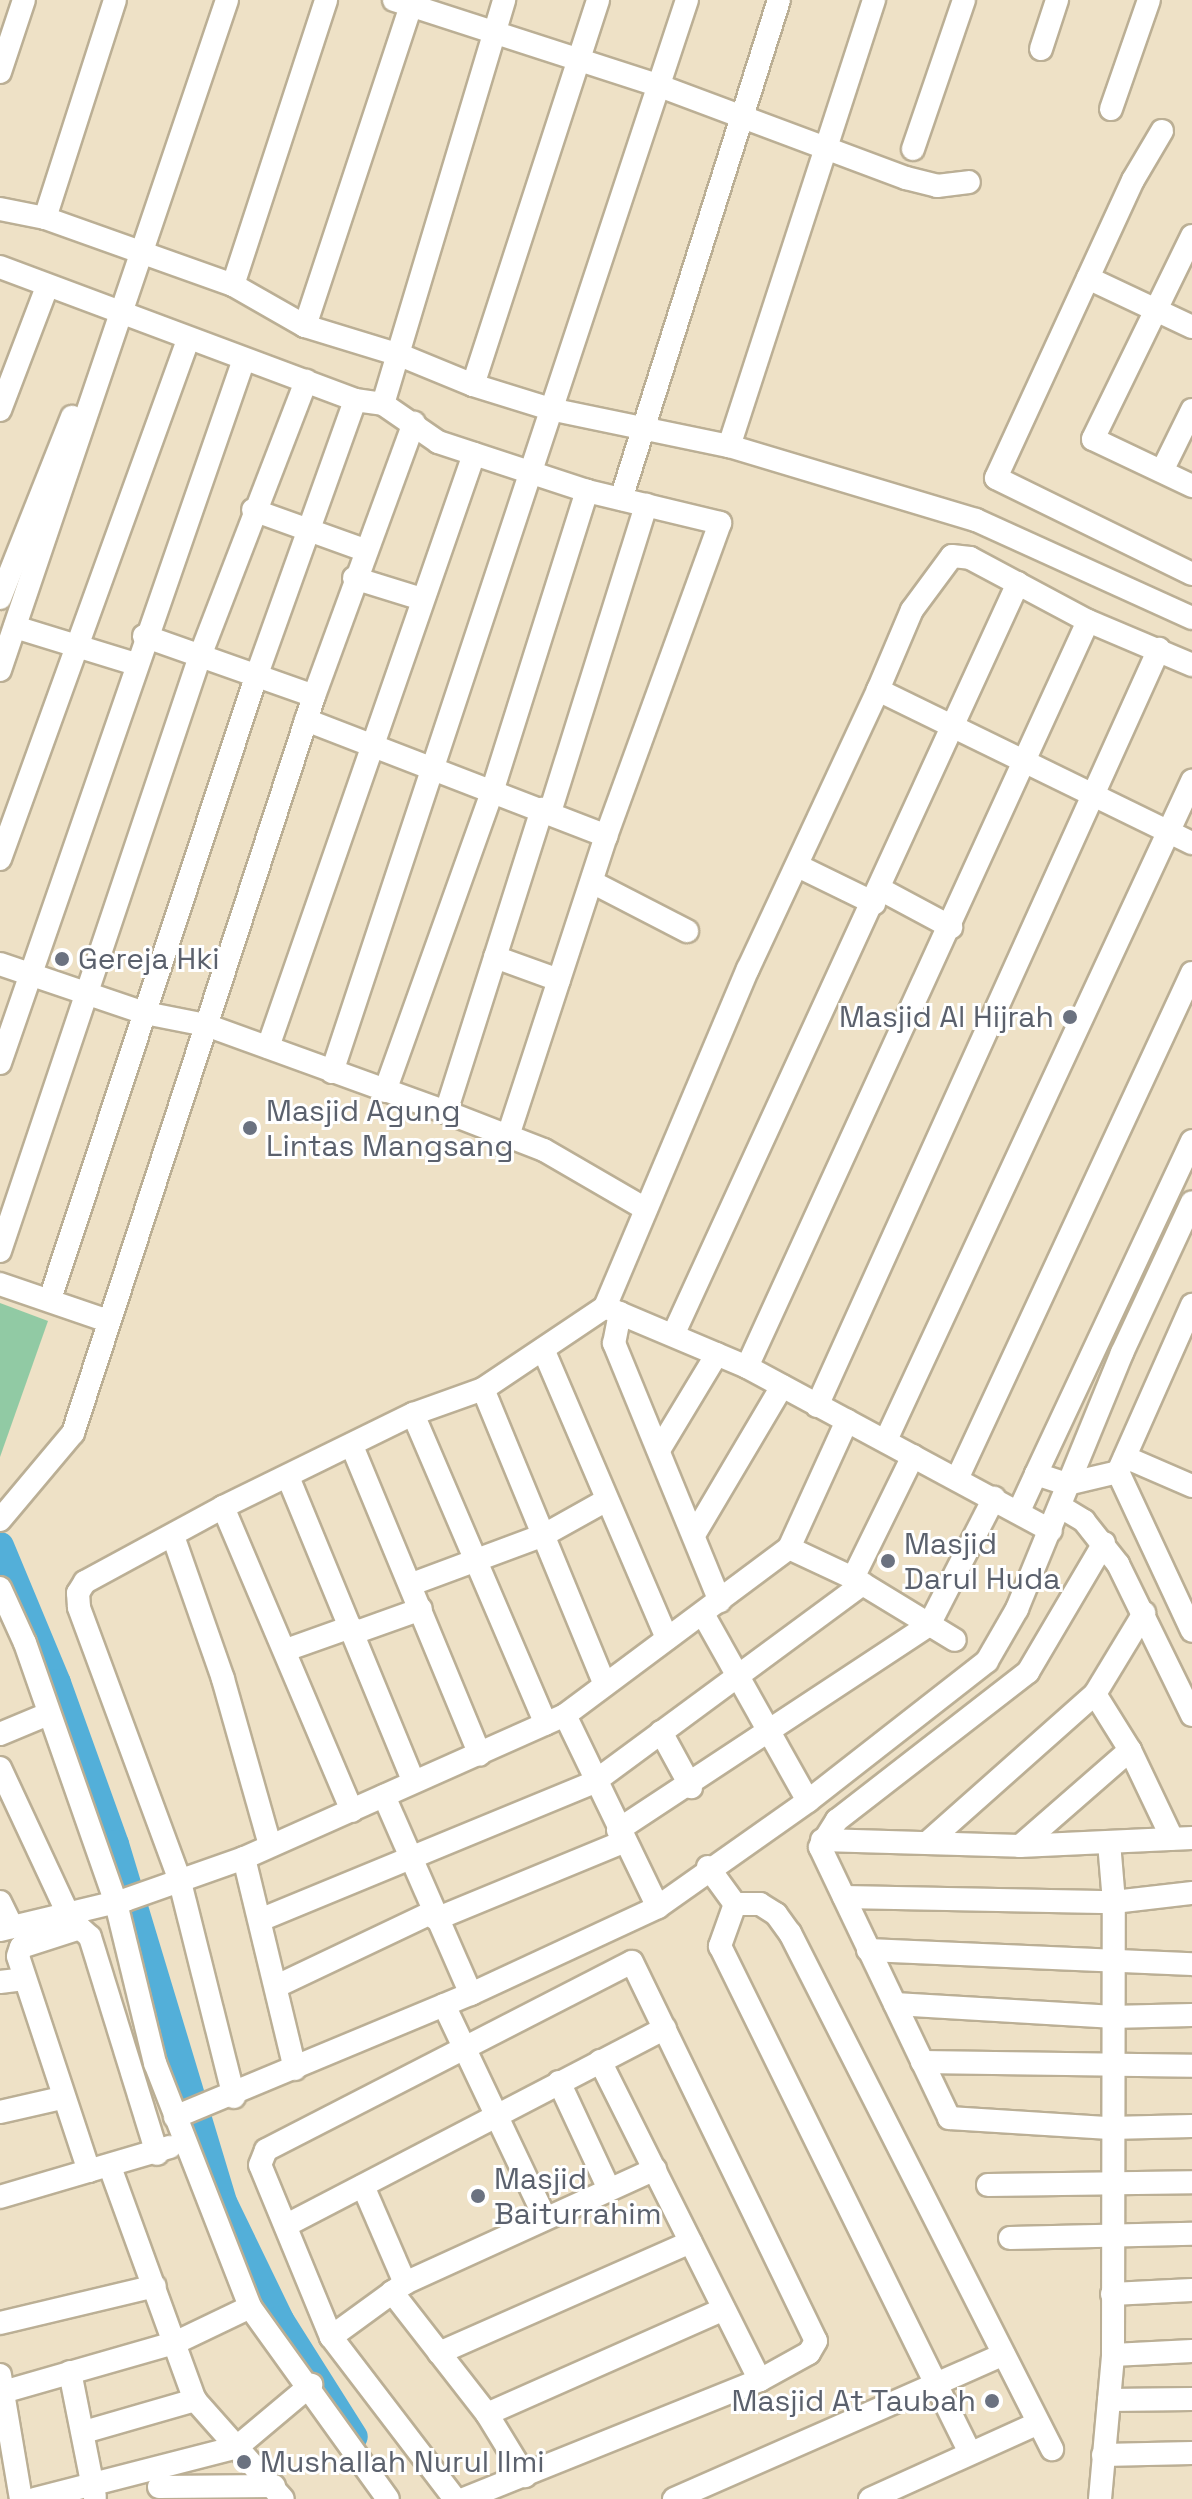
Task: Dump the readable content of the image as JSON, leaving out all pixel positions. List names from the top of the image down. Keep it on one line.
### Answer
{"places":["Gereja Hki","Masjid Al Hijrah","Masjid Agung Lintas Mangsang","Masjid Darul Huda","Masjid Baiturrahim","Masjid At Taubah","Mushallah Nurul Ilmi"]}
